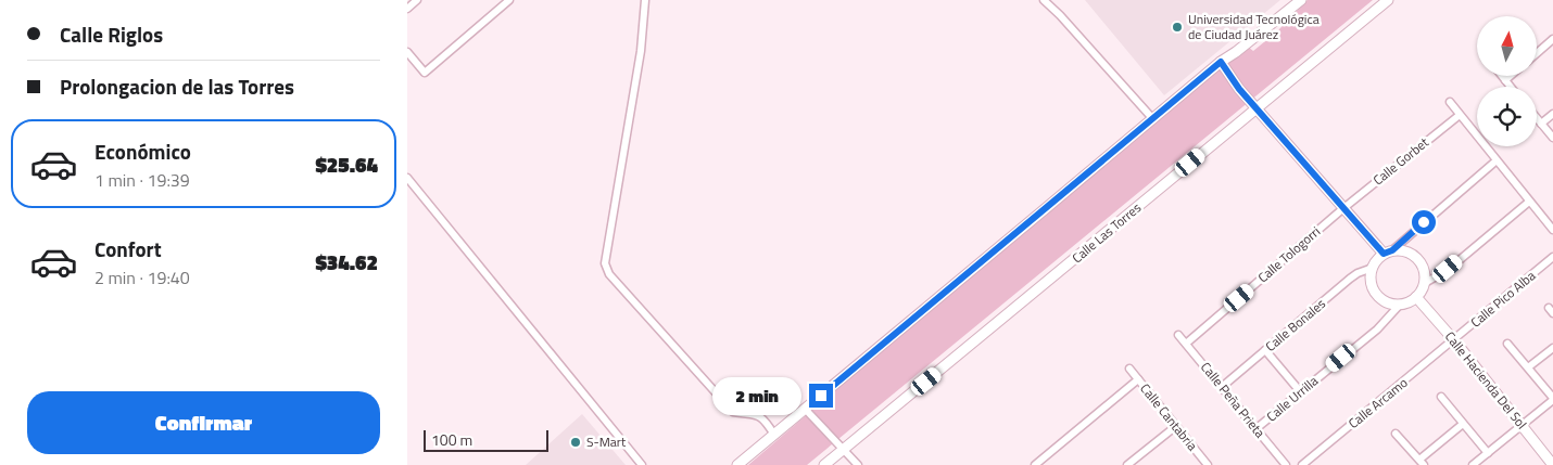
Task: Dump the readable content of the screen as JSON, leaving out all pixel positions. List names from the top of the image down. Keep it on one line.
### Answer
{"streets":{"main road":["Calle Las Torres","Calle Hacienda Del Sol"],"street":["Calle Gorbet","Calle Tologorri","Calle Pico Alba","Calle Bonales","Calle Urrilla","Calle Peña Prieta","Calle Arcamo","Calle Cantabria"]},"crossings":[["Calle Gorbet","Calle Tologorri"],["Calle Tologorri","Calle Peña Prieta"],["Calle Pico Alba","Calle Hacienda Del Sol"],["Calle Pico Alba","Calle Arcamo"],["Calle Bonales","Calle Hacienda Del Sol"],["Calle Bonales","Calle Urrilla"],["Calle Bonales","Calle Peña Prieta"],["Calle Hacienda Del Sol","Calle Urrilla"],["Calle Hacienda Del Sol","Calle Arcamo"],["Calle Urrilla","Calle Peña Prieta"]],"places":["Universidad Tecnológica de Ciudad Juárez","S-Mart"],"scale_bar":"100 m","north":"top","page":{"banner":["Calle Riglos","Prolongacion de las Torres"],"list":[{"name":"Económico","note":"1 min · 19:39","value":"$25.64"},{"name":"Confort","note":"2 min · 19:40","value":"$34.62"}],"bubble":"2 min","buttons":"Confirmar","scale":"100 m"}}
